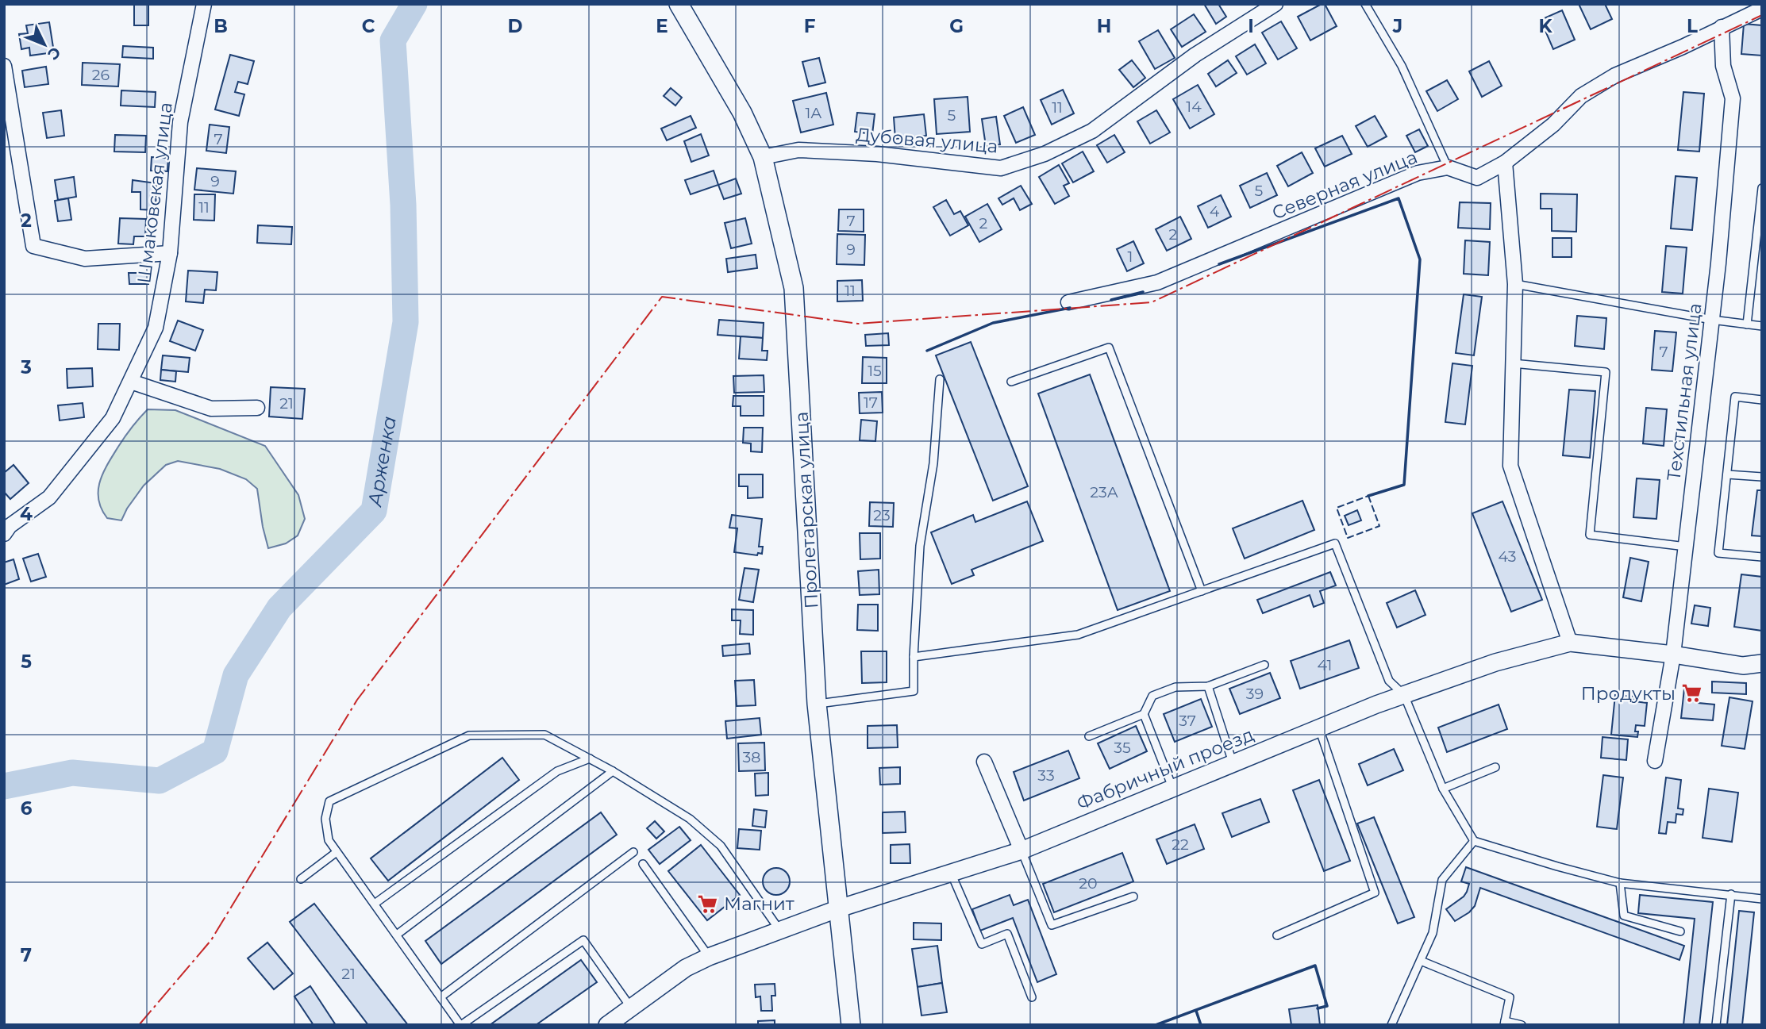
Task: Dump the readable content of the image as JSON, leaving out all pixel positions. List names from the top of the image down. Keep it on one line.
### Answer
{"streets":{"main road":["Пролетарская улица"],"street":["Дубовая улица","Северная улица","Шмаковская улица","Техстильная улица","Фабричный проезд"]},"crossings":[["Дубовая улица","Пролетарская улица"],["Северная улица","Техстильная улица"],["Техстильная улица","Фабричный проезд"],["Пролетарская улица","Фабричный проезд"]],"water":["Арженка"],"places":{"supermarket":["Продукты","Магнит"]},"house_numbers":["26","14","11","1А","5","7","9","5","11","4","7","2","2","9","1","11","7","15","17","21","23А","23","43","41","39","37","35","38","33","22","20","21"],"north":"bottom right","grid":{"columns":["B","C","D","E","F","G","H","I","J","K","L"],"rows":["2","3","4","5","6","7"]}}
